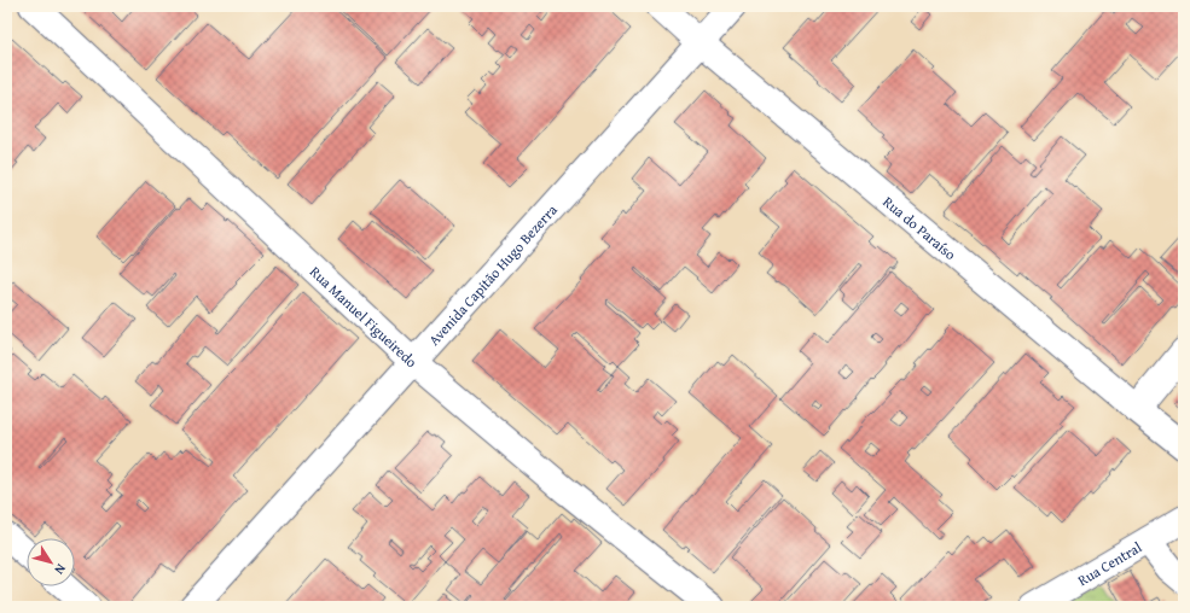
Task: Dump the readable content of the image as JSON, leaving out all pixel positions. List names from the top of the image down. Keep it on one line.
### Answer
{"streets":{"street":["Rua do Paraíso","Avenida Capitão Hugo Bezerra","Rua Manuel Figueiredo","Rua Central"]},"crossings":[["Rua do Paraíso","Avenida Capitão Hugo Bezerra"],["Avenida Capitão Hugo Bezerra","Rua Manuel Figueiredo"]],"north":"bottom right"}
